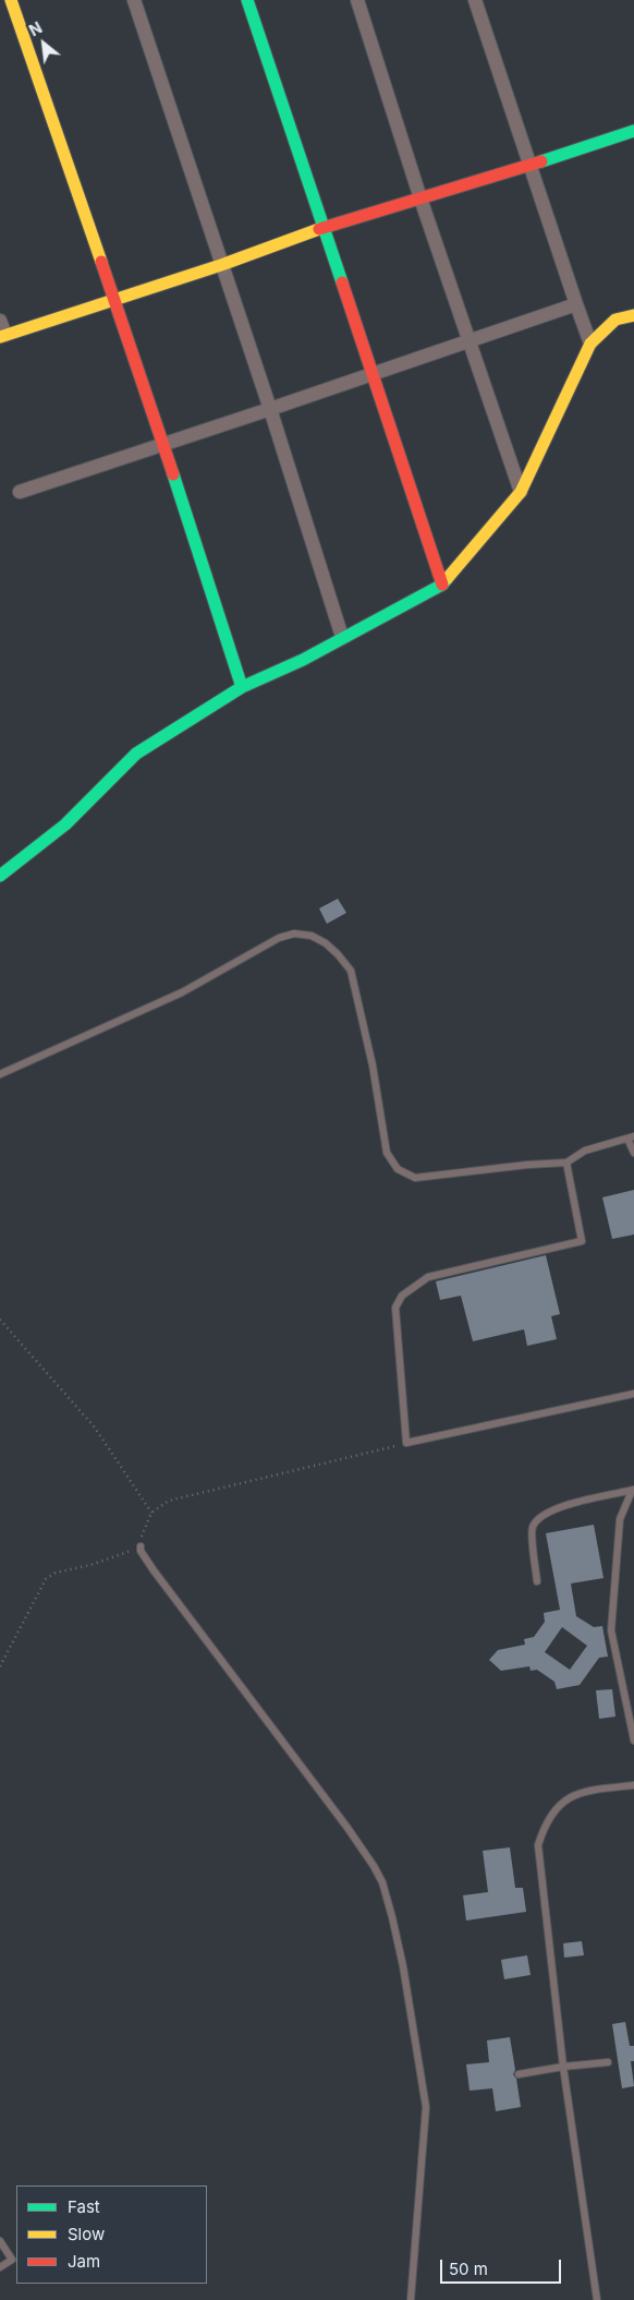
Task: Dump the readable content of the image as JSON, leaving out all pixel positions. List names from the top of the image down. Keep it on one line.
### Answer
{"legend":["Fast","Slow","Jam"],"scale_bar":"50 m","north":"top left"}
